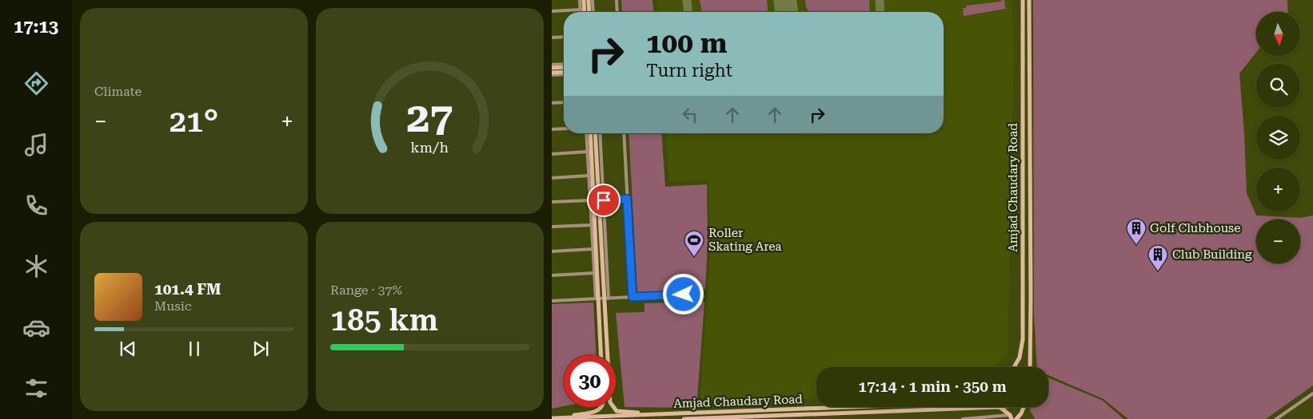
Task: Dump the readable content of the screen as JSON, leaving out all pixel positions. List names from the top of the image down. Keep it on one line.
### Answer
{"streets":{"main road":["Amjad Chaudary Road"]},"places":{"building":["Golf Clubhouse","Club Building"],"sports":["Roller Skating Area"]},"north":"bottom","page":{"tabs":"17:13","tile":["Climate",["Range · 37%","185 km"]],"map_buttons":["+","−"],"turn":["100 m","Turn right"],"heat":["−","21°","+"],"song":["101.4 FM","Music"],"limit":"30","trip":"17:14 · 1 min · 350 m","gauge":["27","km/h"]}}
